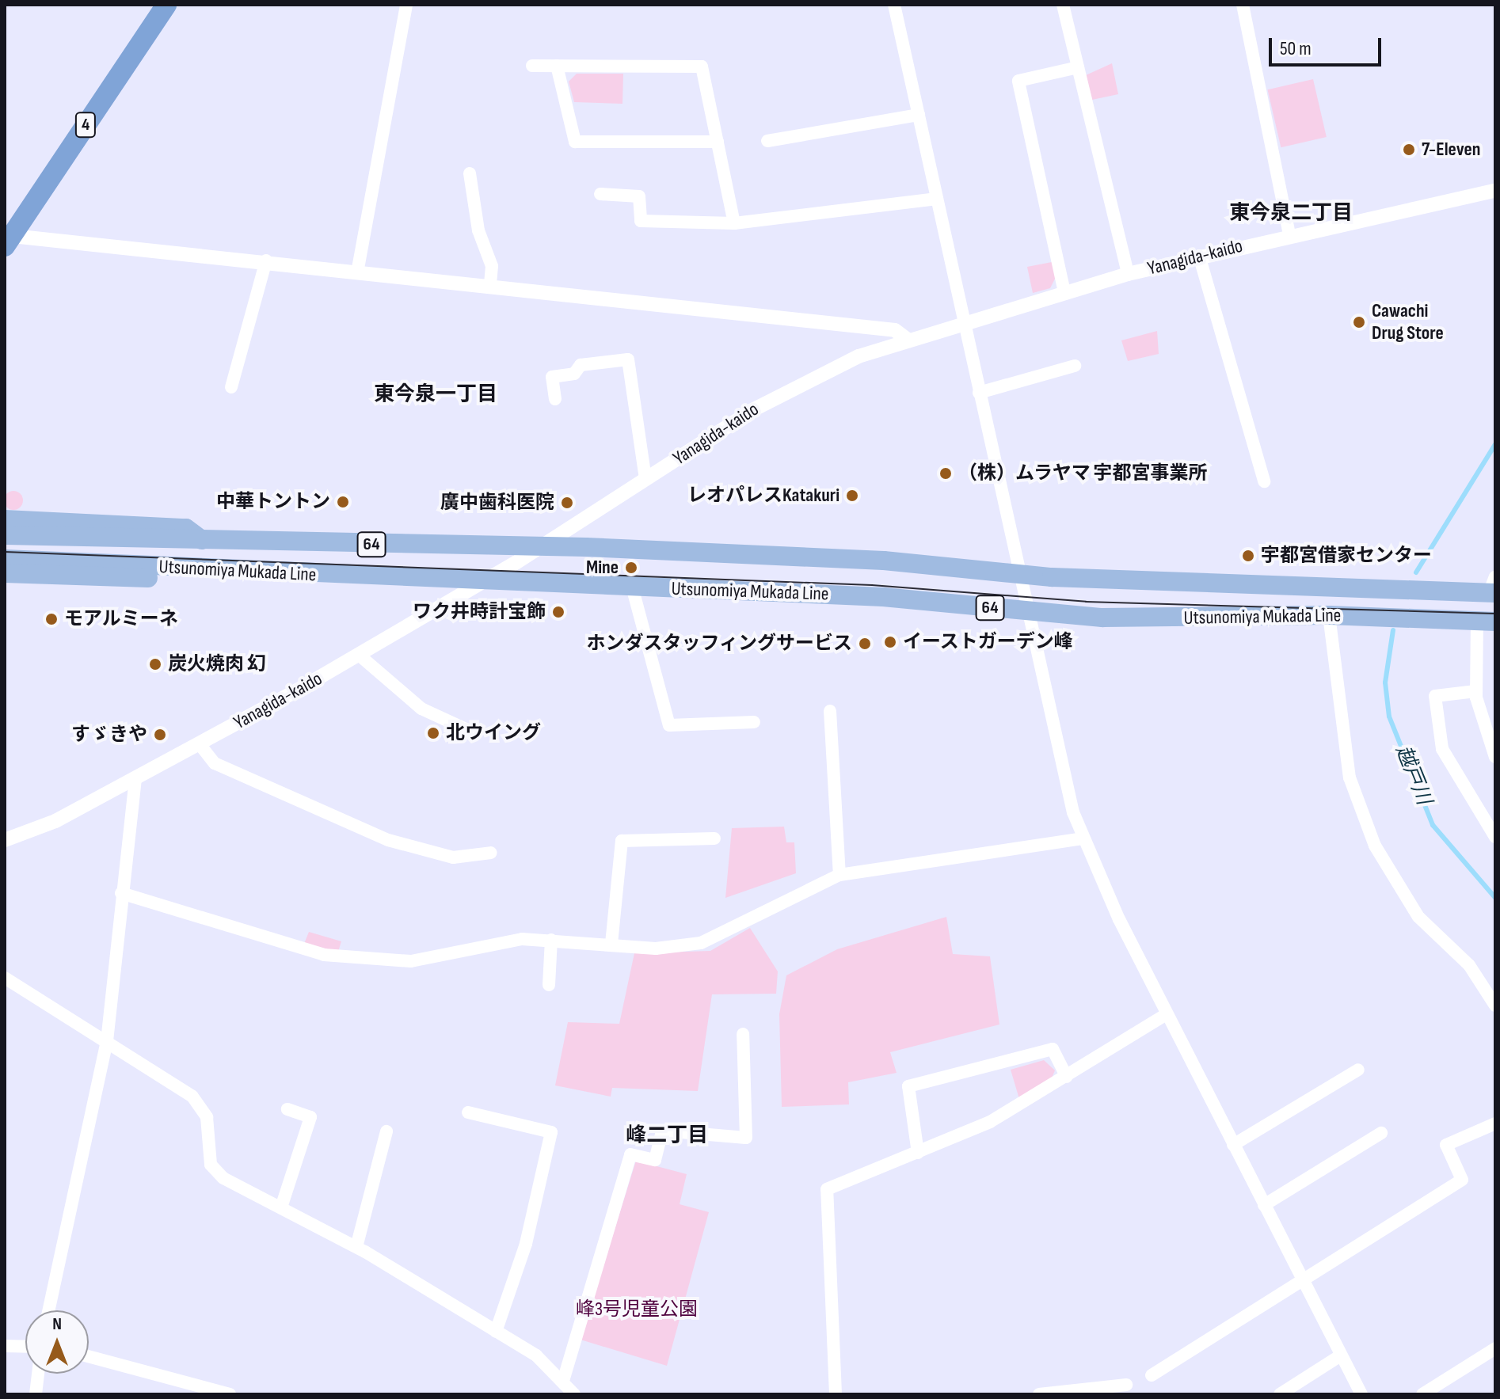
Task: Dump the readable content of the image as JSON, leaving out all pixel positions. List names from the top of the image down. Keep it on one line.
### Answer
{"streets":{"highway":["4"],"main road":["64","Utsunomiya Mukada Line"],"street":["Yanagida-kaido"]},"crossings":[["Yanagida-kaido","Utsunomiya Mukada Line"]],"districts":["東今泉二丁目","東今泉一丁目","峰二丁目"],"water":["越戸川"],"parks":["峰3号児童公園"],"places":["7-Eleven","Cawachi Drug Store","（株）ムラヤマ 宇都宮事業所","レオパレスKatakuri","中華トントン","廣中歯科医院","宇都宮借家センター","Mine","ワク井時計宝飾","モアルミーネ","イーストガーデン峰","ホンダスタッフィングサービス","炭火焼肉 幻","北ウイング","すゞきや"],"scale_bar":"50 m","north":"top"}
